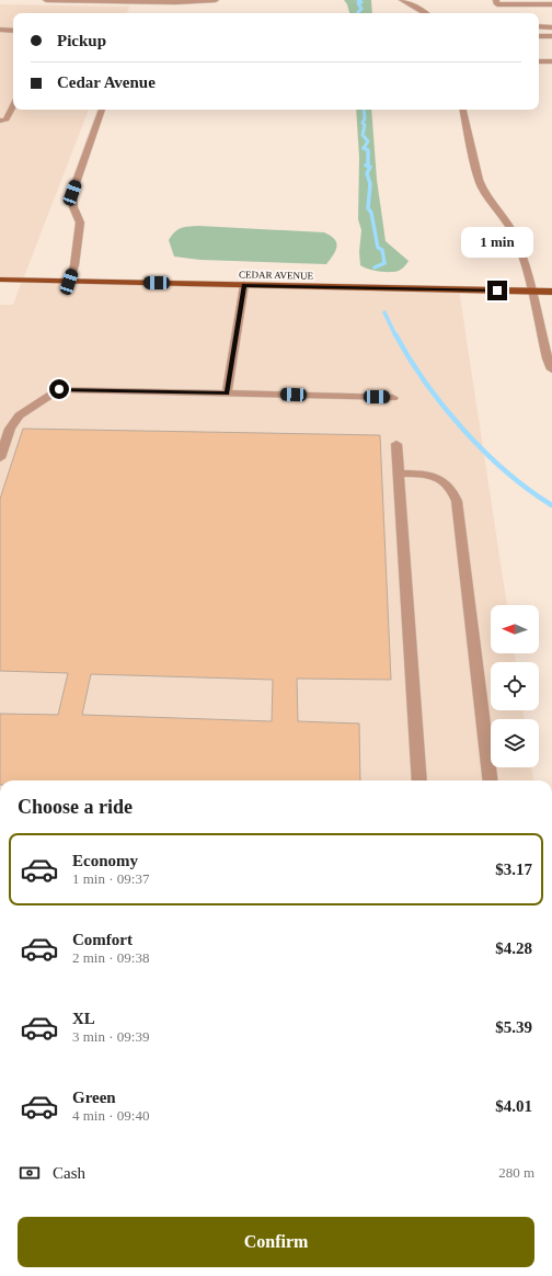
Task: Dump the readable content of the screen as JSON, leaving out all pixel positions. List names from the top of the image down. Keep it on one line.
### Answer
{"streets":{"main road":["CEDAR AVENUE"]},"north":"left","page":{"banner":["Pickup","Cedar Avenue"],"bubble":"1 min","heading":"Choose a ride","list":[{"name":"Economy","note":"1 min · 09:37","value":"$3.17"},{"name":"Comfort","note":"2 min · 09:38","value":"$4.28"},{"name":"XL","note":"3 min · 09:39","value":"$5.39"},{"name":"Green","note":"4 min · 09:40","value":"$4.01"}],"pay":["Cash","280 m"],"buttons":"Confirm"}}
